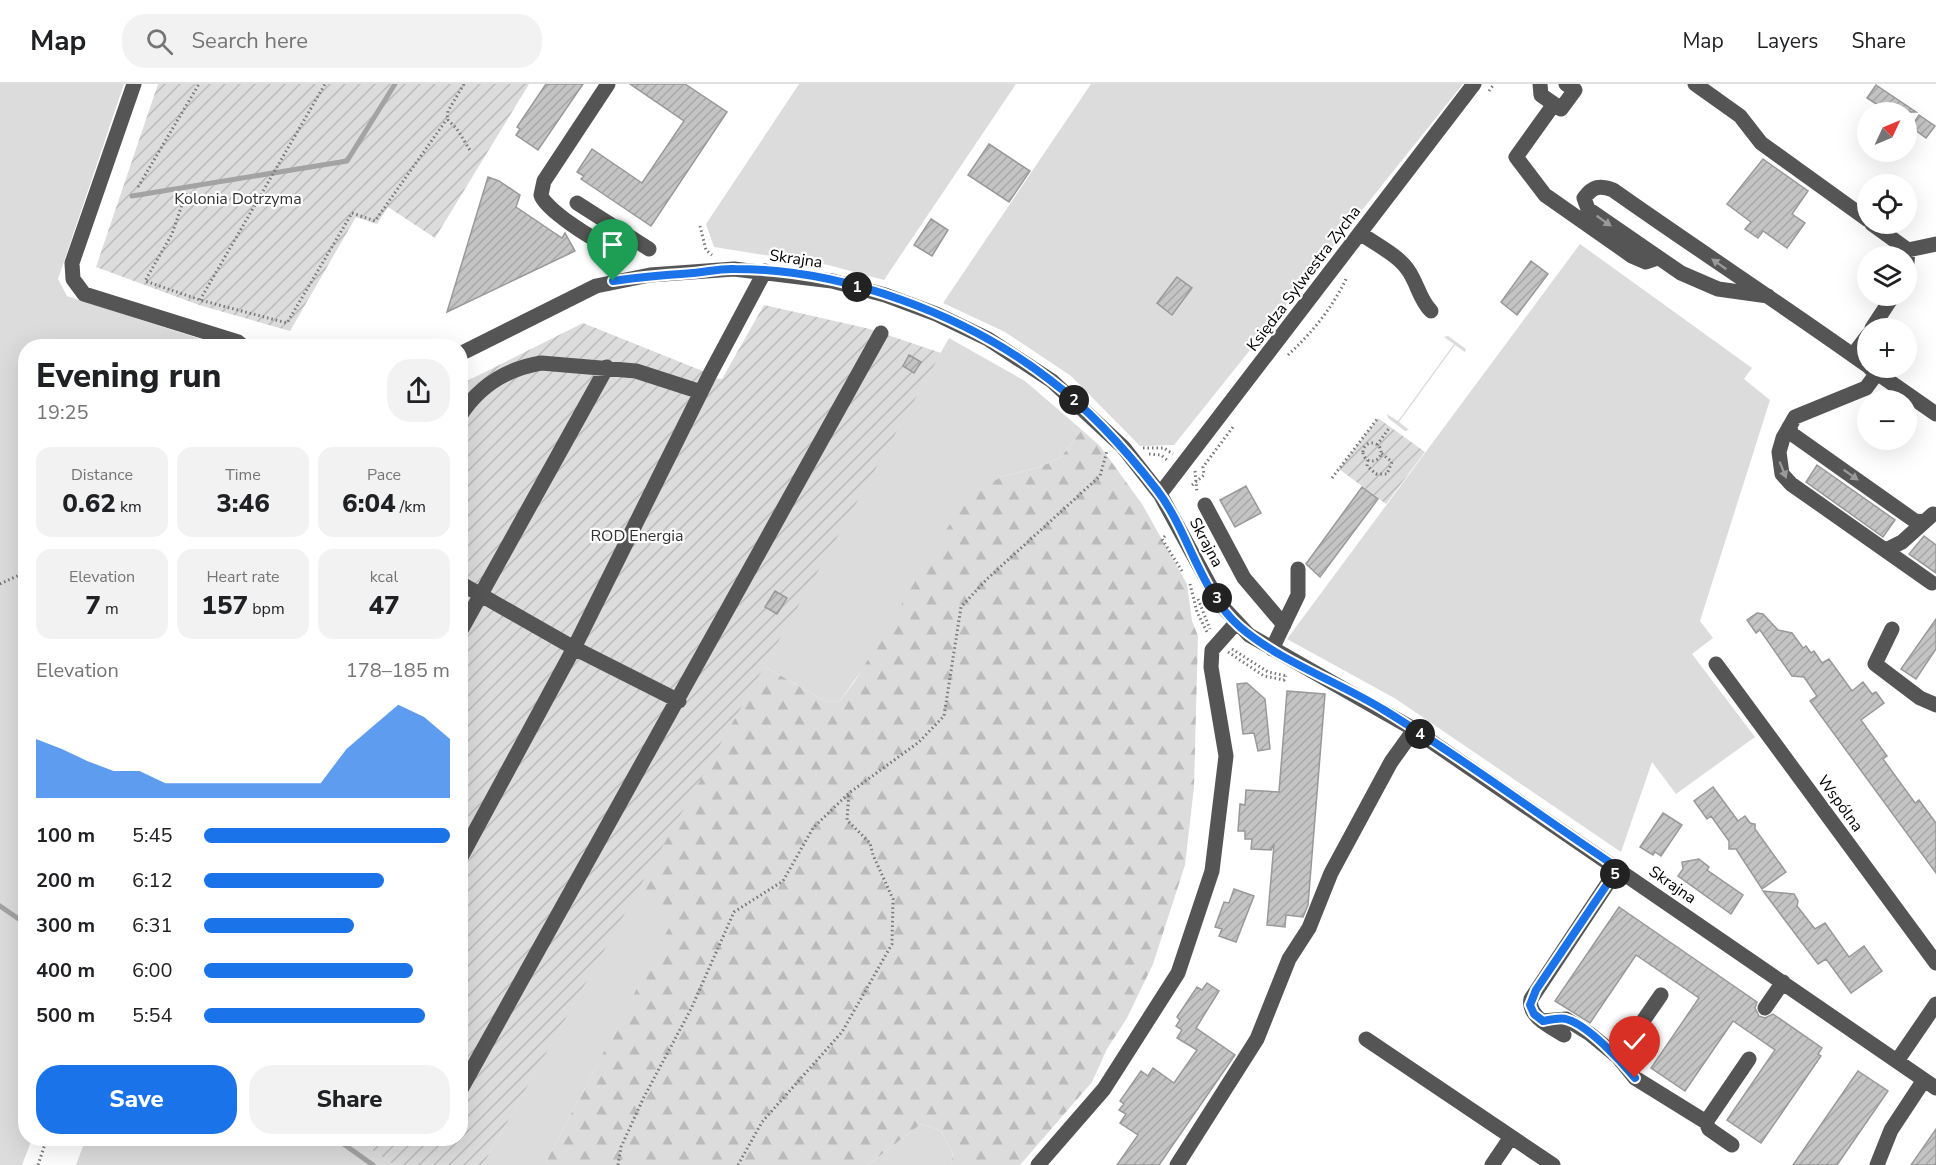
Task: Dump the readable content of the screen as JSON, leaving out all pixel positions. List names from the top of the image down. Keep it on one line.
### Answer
{"streets":{"street":["Skrajna","Księdza Sylwestra Zycha","Wspólna"]},"crossings":[["Skrajna","Księdza Sylwestra Zycha"]],"parks":["Kolonia Dotrzyma","ROD Energia"],"north":"top right","page":{"header":"Map","search":"Search here","nav":["Map","Layers","Share"],"map_buttons":["+","−"],"pins":["1","2","3","4","5"],"heading":["Evening run","19:25"],"stats":[["Distance","0.62 km"],["Time","3:46"],["Pace","6:04 /km"],["Elevation","7 m"],["Heart rate","157 bpm"],["kcal","47"]],"chart":["Elevation","178–185 m"],"list":[{"name":"100 m","note":"5:45"},{"name":"200 m","note":"6:12"},{"name":"300 m","note":"6:31"},{"name":"400 m","note":"6:00"},{"name":"500 m","note":"5:54"}],"buttons":["Save","Share"]}}
